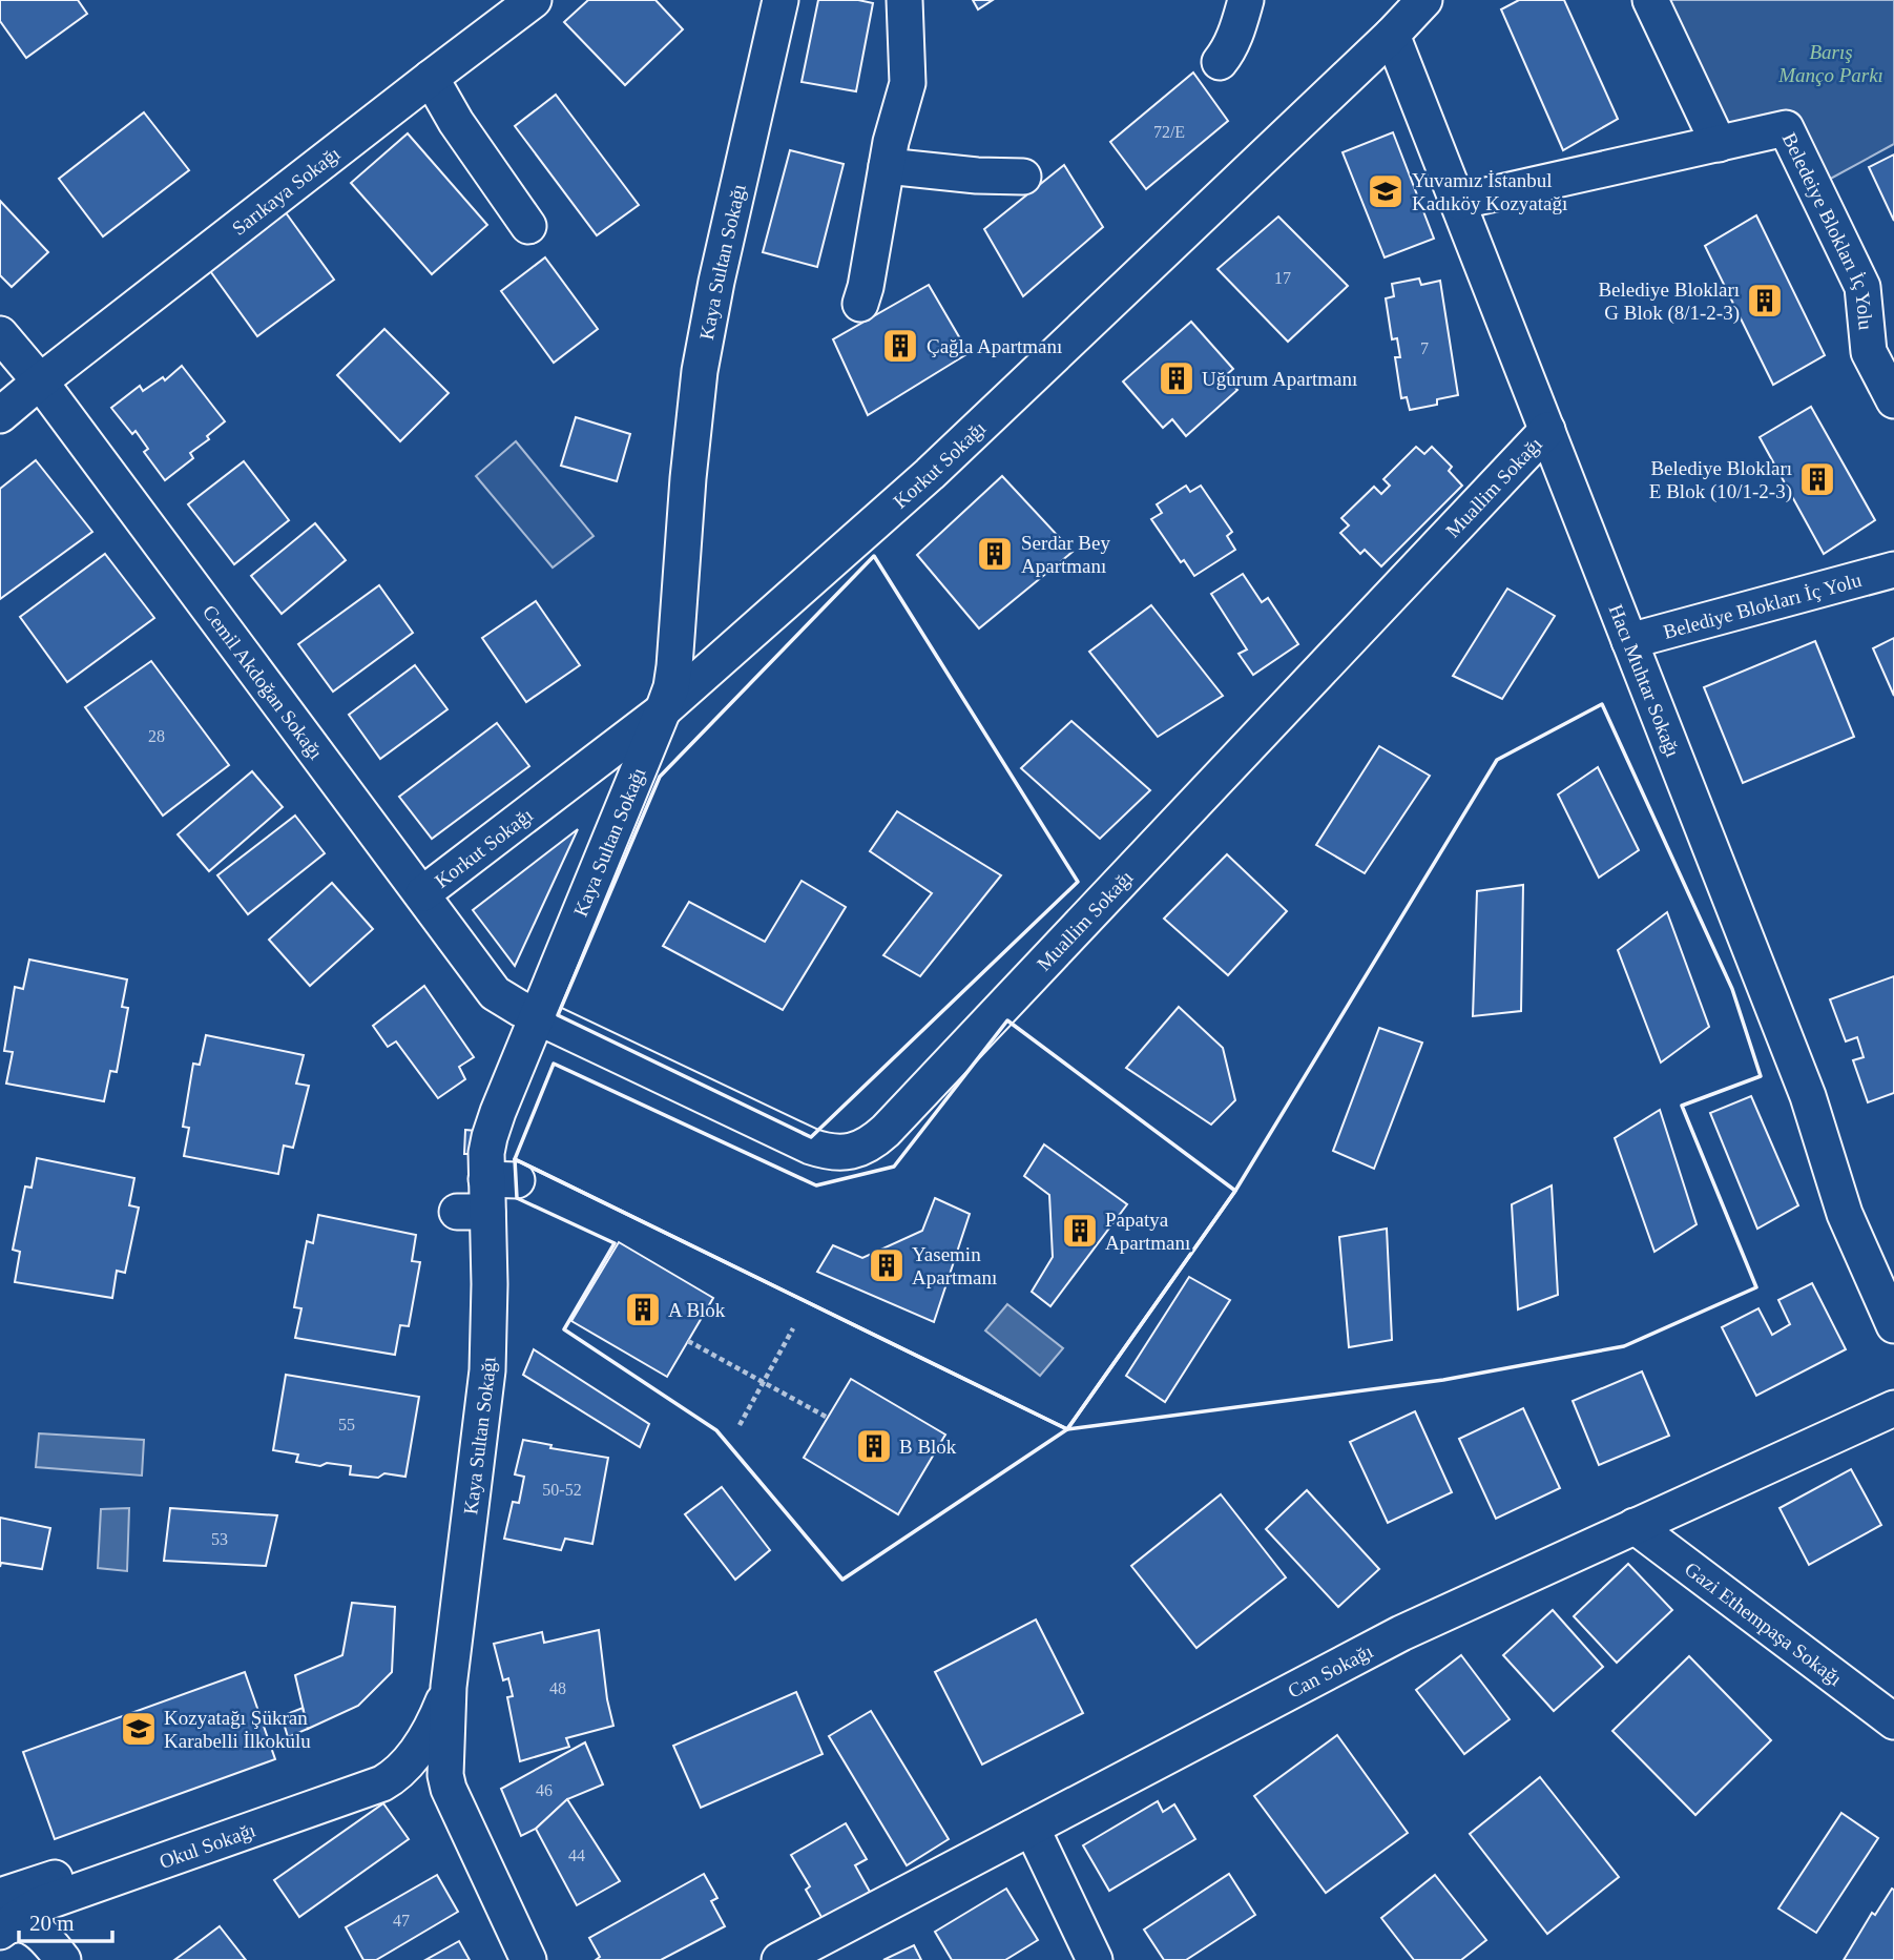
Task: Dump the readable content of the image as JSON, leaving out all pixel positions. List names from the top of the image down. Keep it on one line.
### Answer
{"streets":{"street":["Sarıkaya Sokağı","Beledeiye Blokları İç Yolu","Kaya Sultan Sokağı","Korkut Sokağı","Muallim Sokağı","Belediye Blokları İç Yolu","Hacı Muhtar Sokağı","Cemil Akdoğan Sokağı","Gazi Ethempaşa Sokağı","Can Sokağı","Okul Sokağı"]},"crossings":[["Sarıkaya Sokağı","Cemil Akdoğan Sokağı"],["Beledeiye Blokları İç Yolu","Hacı Muhtar Sokağı"],["Kaya Sultan Sokağı","Korkut Sokağı"],["Kaya Sultan Sokağı","Muallim Sokağı"],["Kaya Sultan Sokağı","Cemil Akdoğan Sokağı"],["Kaya Sultan Sokağı","Okul Sokağı"],["Korkut Sokağı","Hacı Muhtar Sokağı"],["Korkut Sokağı","Cemil Akdoğan Sokağı"],["Muallim Sokağı","Hacı Muhtar Sokağı"],["Muallim Sokağı","Cemil Akdoğan Sokağı"],["Belediye Blokları İç Yolu","Hacı Muhtar Sokağı"],["Gazi Ethempaşa Sokağı","Can Sokağı"]],"parks":["Barış Manço Parkı"],"places":{"school or university":["Yuvamız İstanbul Kadıköy Kozyatağı","Kozyatağı Şükran Karabelli İlkokulu"],"building":["Belediye Blokları G Blok (8/1-2-3)","Çağla Apartmanı","Uğurum Apartmanı","Belediye Blokları E Blok (10/1-2-3)","Serdar Bey Apartmanı","Papatya Apartmanı","Yasemin Apartmanı","A Blok","B Blok"]},"house_numbers":["72/E","17","7","28","55","50-52","53","48","46","44","47"],"scale_bar":"20 m"}
